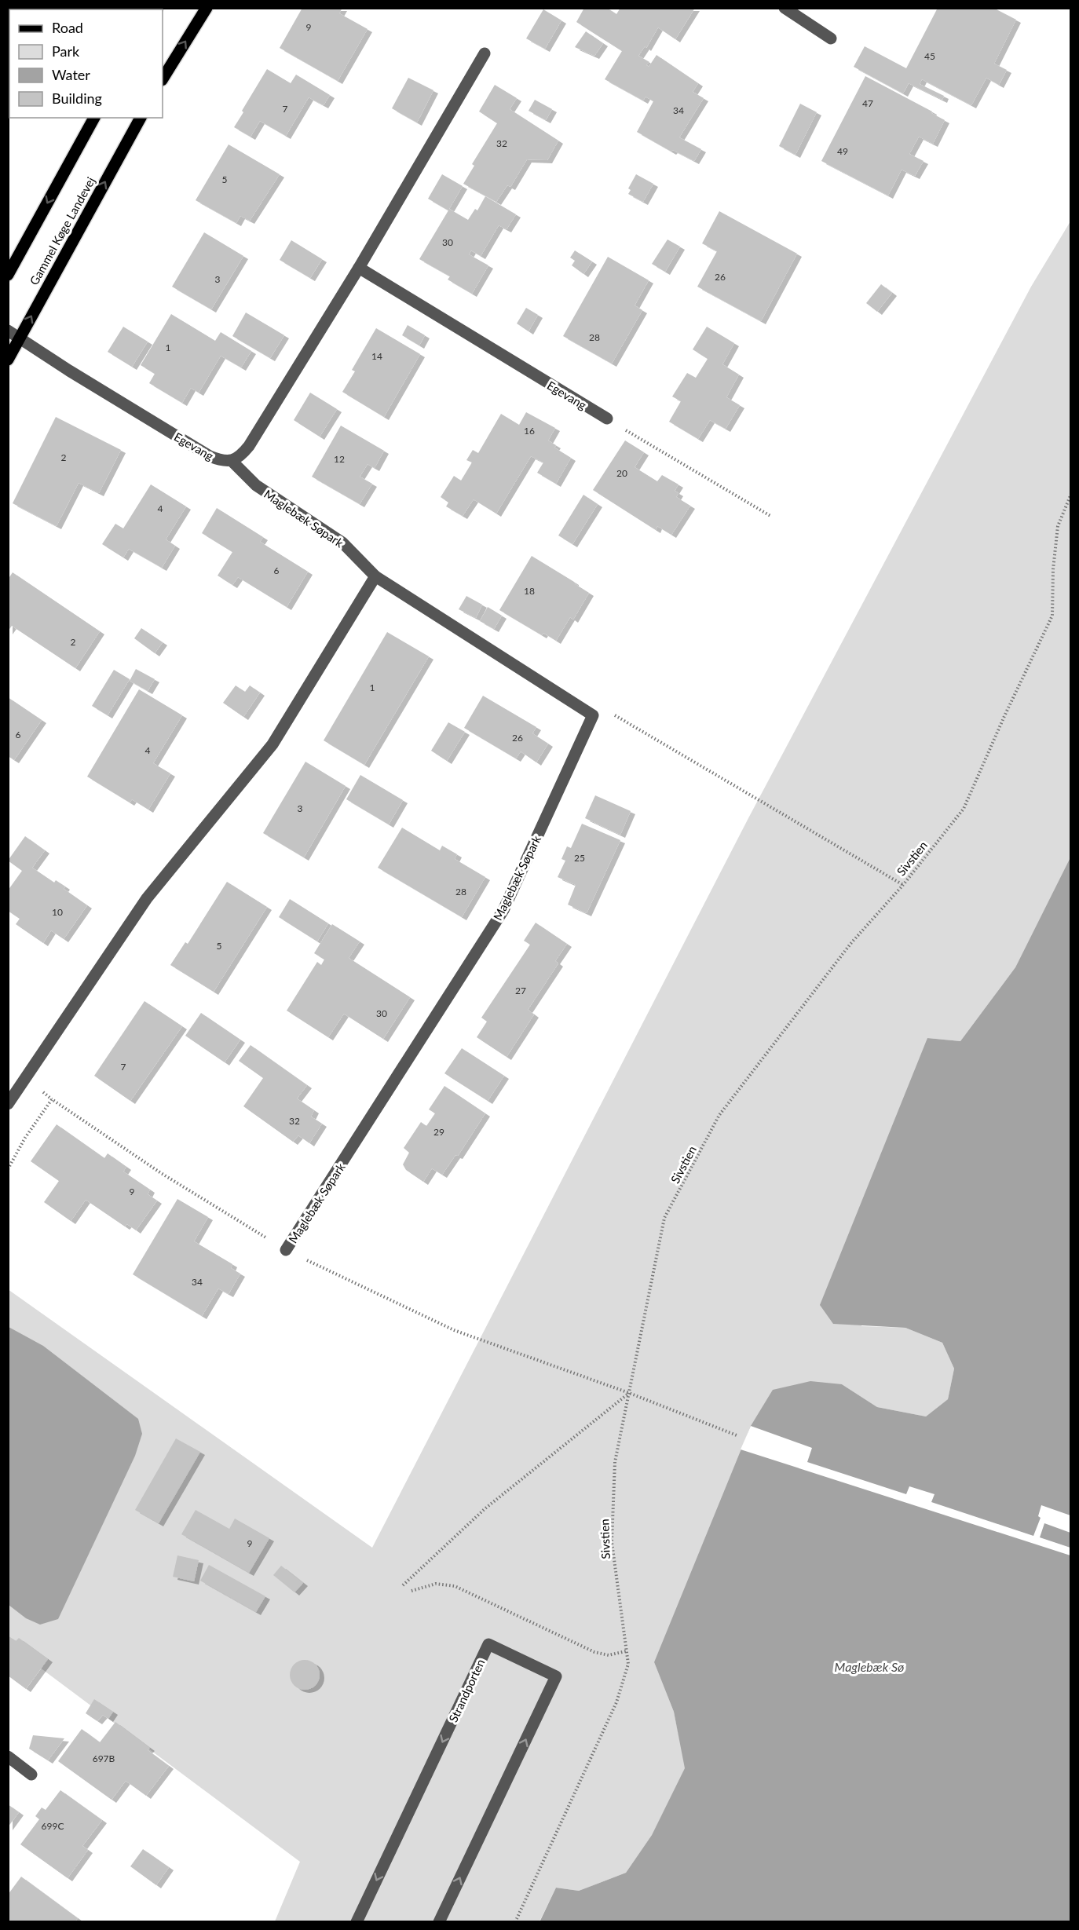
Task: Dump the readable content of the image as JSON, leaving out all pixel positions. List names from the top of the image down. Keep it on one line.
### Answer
{"streets":{"main road":["Gammel Køge Landevej"],"street":["Egevang","Maglebæk Søpark","Strandporten"],"path":["Sivstien"]},"crossings":[["Gammel Køge Landevej","Egevang"],["Egevang","Maglebæk Søpark"]],"water":["Maglebæk Sø"],"house_numbers":["9","45","47","7","34","32","49","5","30","26","3","28","1","14","16","2","12","20","4","6","18","2","1","6","26","4","3","25","28","10","5","27","30","7","32","29","9","34","9","697B","699C"],"legend":["Road","Park","Water","Building"]}
